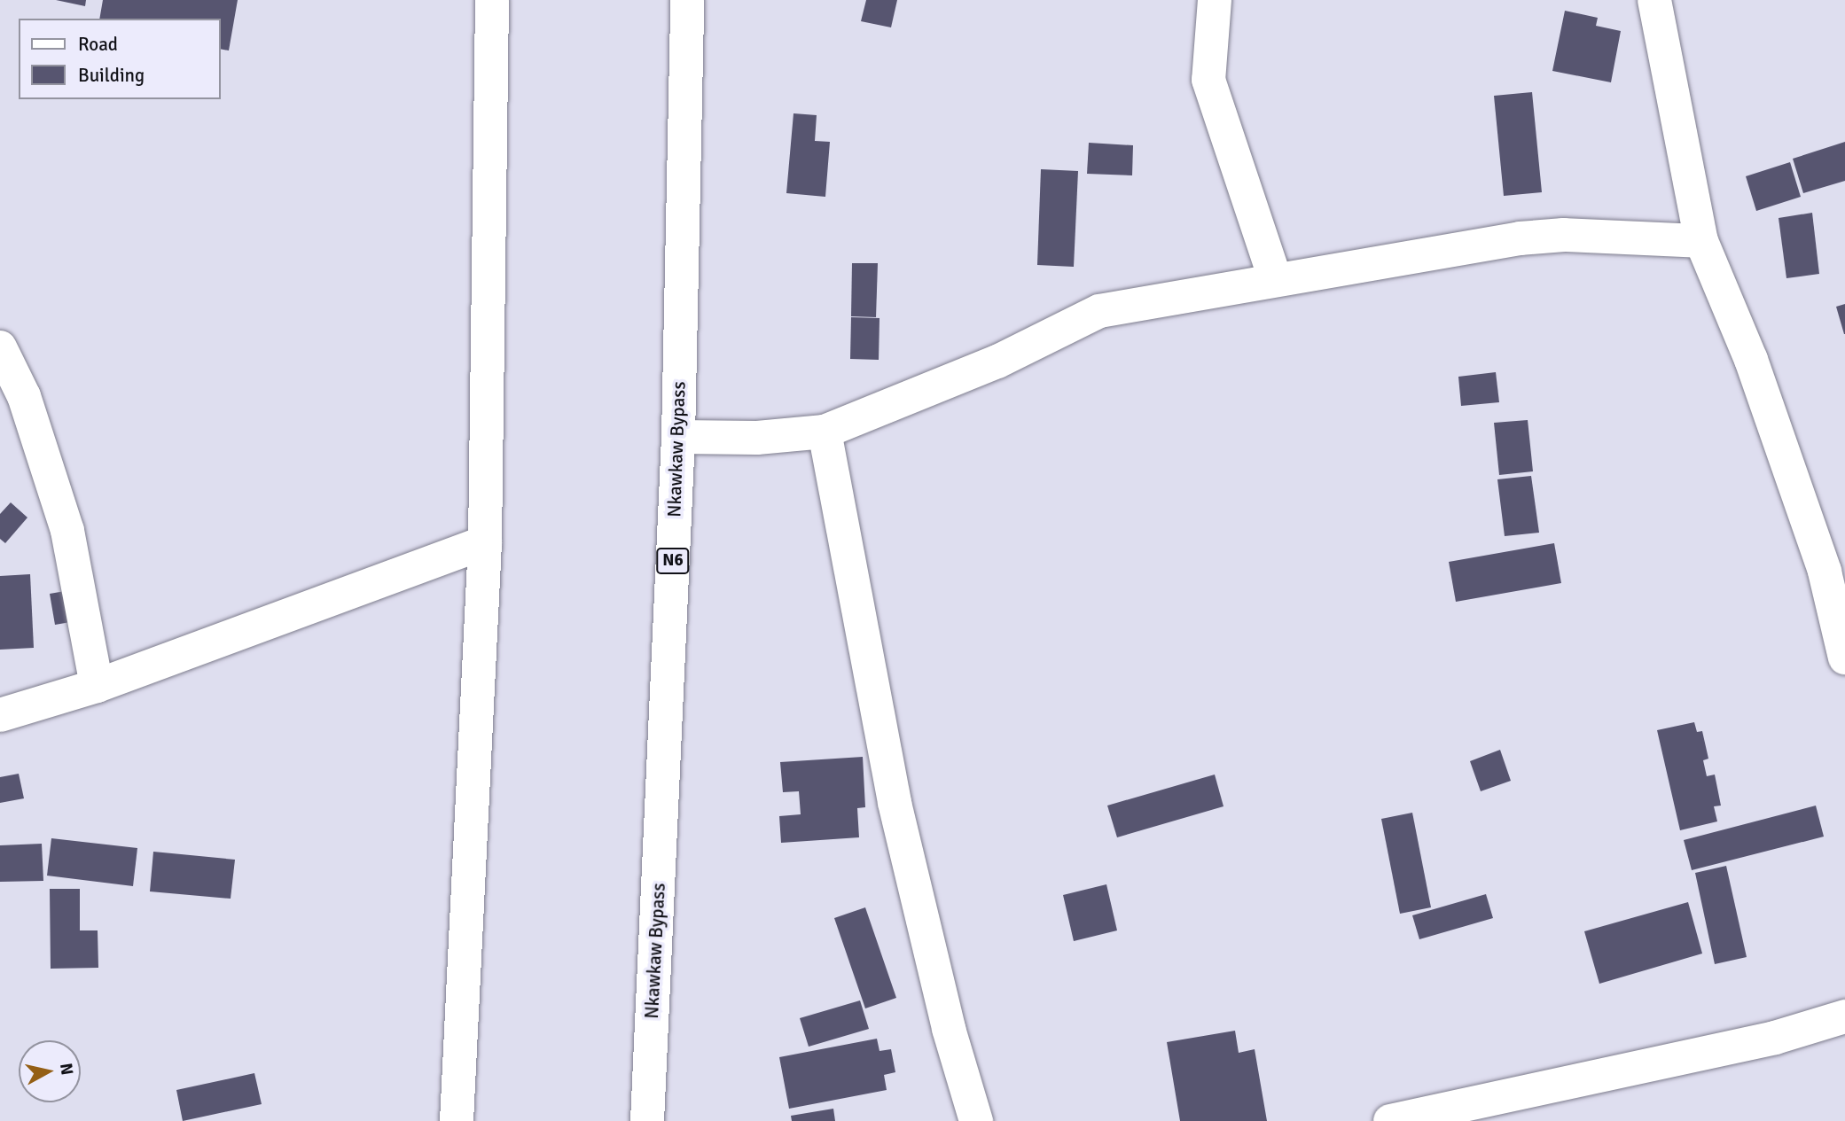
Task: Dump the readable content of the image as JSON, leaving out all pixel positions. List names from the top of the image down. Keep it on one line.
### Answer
{"streets":{"main road":["Nkawkaw Bypass","N6"]},"legend":["Road","Building"],"north":"right"}
